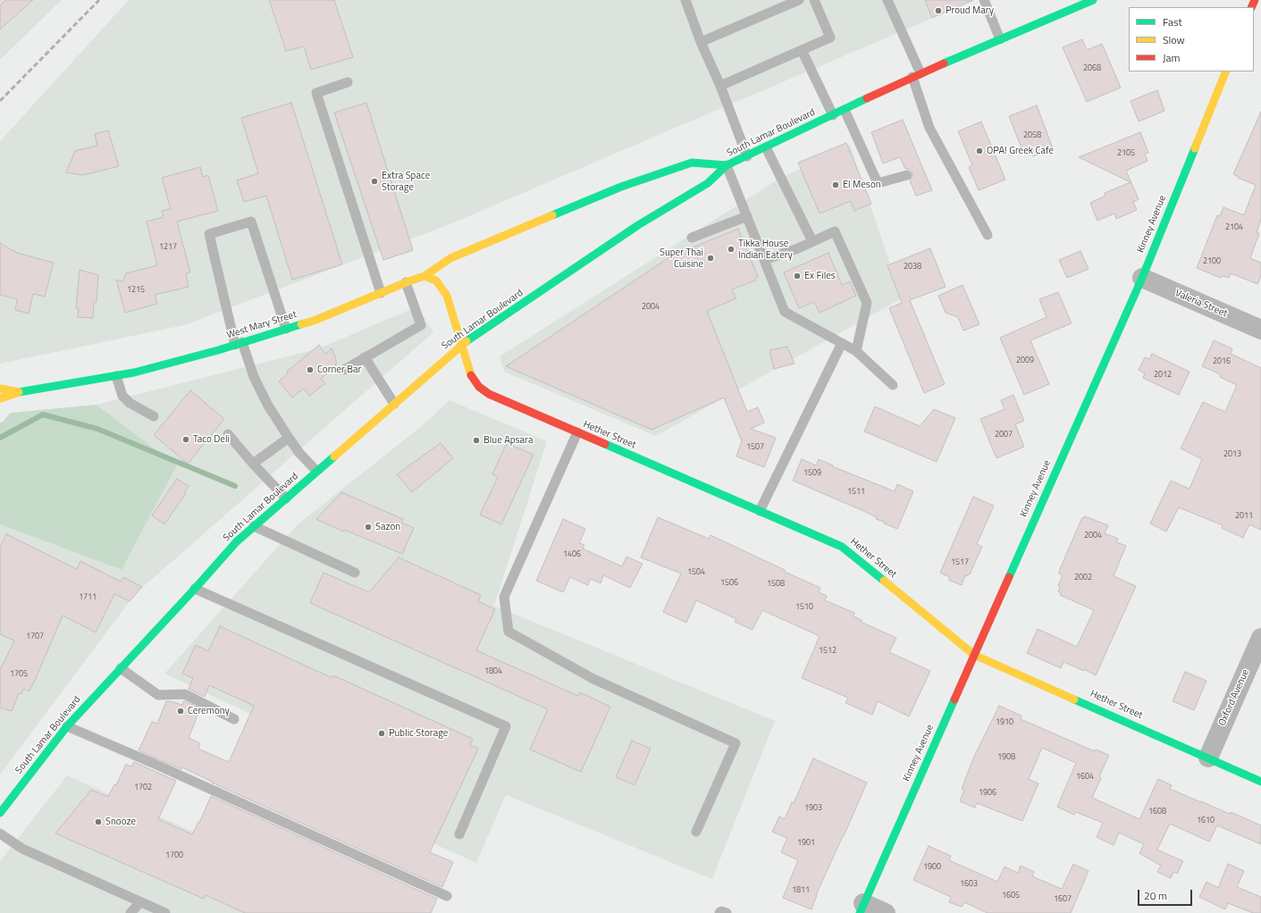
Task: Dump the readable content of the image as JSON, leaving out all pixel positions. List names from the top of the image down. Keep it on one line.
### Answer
{"streets":{"street":["South Lamar Boulevard","Kinney Avenue","Valeria Street","West Mary Street","Hether Street","Oxford Avenue"]},"crossings":[["South Lamar Boulevard","West Mary Street"],["South Lamar Boulevard","Hether Street"],["Kinney Avenue","Valeria Street"],["Kinney Avenue","Hether Street"],["Hether Street","Oxford Avenue"]],"places":["Proud Mary","OPA! Greek Cafe","Extra Space Storage","El Meson","Tikka House Indian Eatery","Super Thai Cuisine","Ex Files","Corner Bar","Taco Deli","Blue Apsara","Sazon","Ceremony","Public Storage","Snooze"],"house_numbers":["2068","2058","2105","2104","1217","2100","2038","1215","2004","2009","2016","2012","2007","1507","2013","1509","1511","2011","2004","1406","1517","1504","2002","1506","1508","1711","1510","1707","1512","1804","1705","1910","1908","1604","1702","1906","1903","1608","1610","1901","1700","1900","1603","1811","1605","1607"],"legend":["Fast","Slow","Jam"],"scale_bar":"20 m"}
